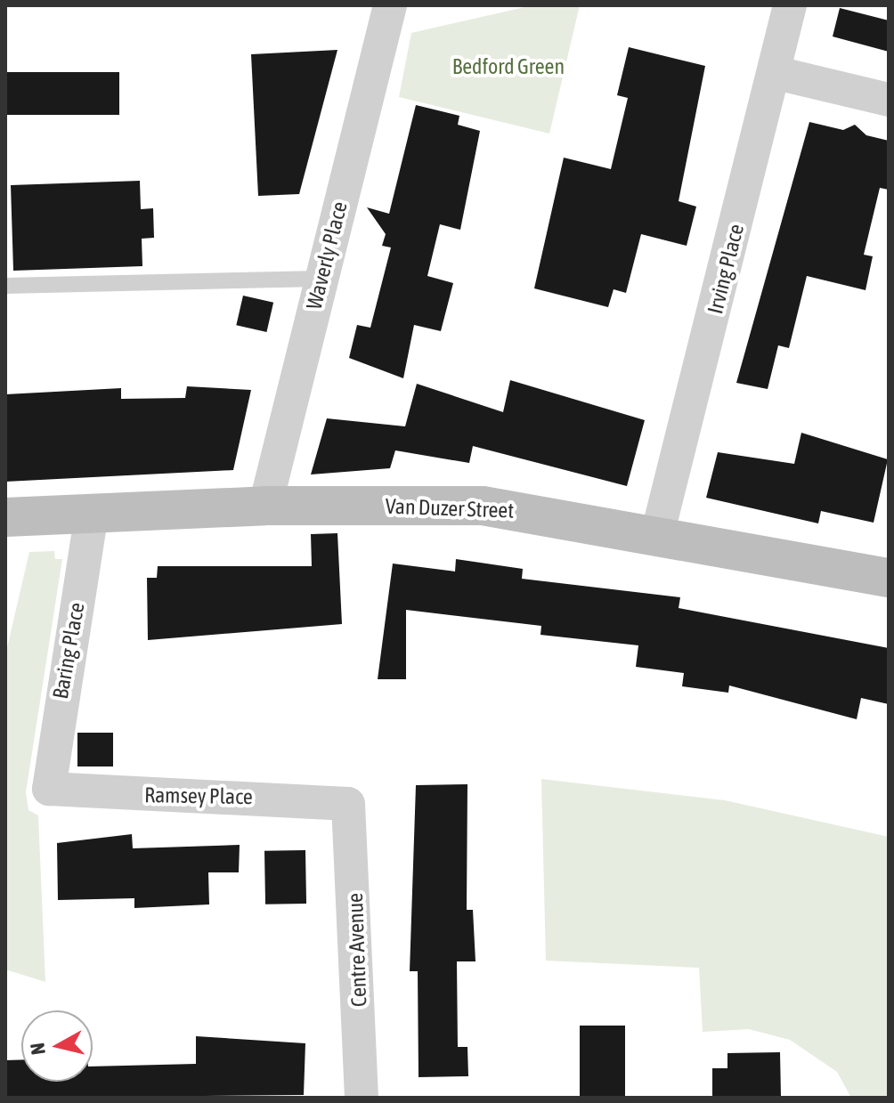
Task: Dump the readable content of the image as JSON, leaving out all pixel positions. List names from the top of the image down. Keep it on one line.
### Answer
{"streets":{"main road":["Van Duzer Street"],"street":["Waverly Place","Irving Place","Baring Place","Ramsey Place","Centre Avenue"]},"crossings":[["Waverly Place","Van Duzer Street"],["Irving Place","Van Duzer Street"],["Van Duzer Street","Baring Place"],["Baring Place","Ramsey Place"],["Ramsey Place","Centre Avenue"]],"parks":["Bedford Green"],"north":"left"}
